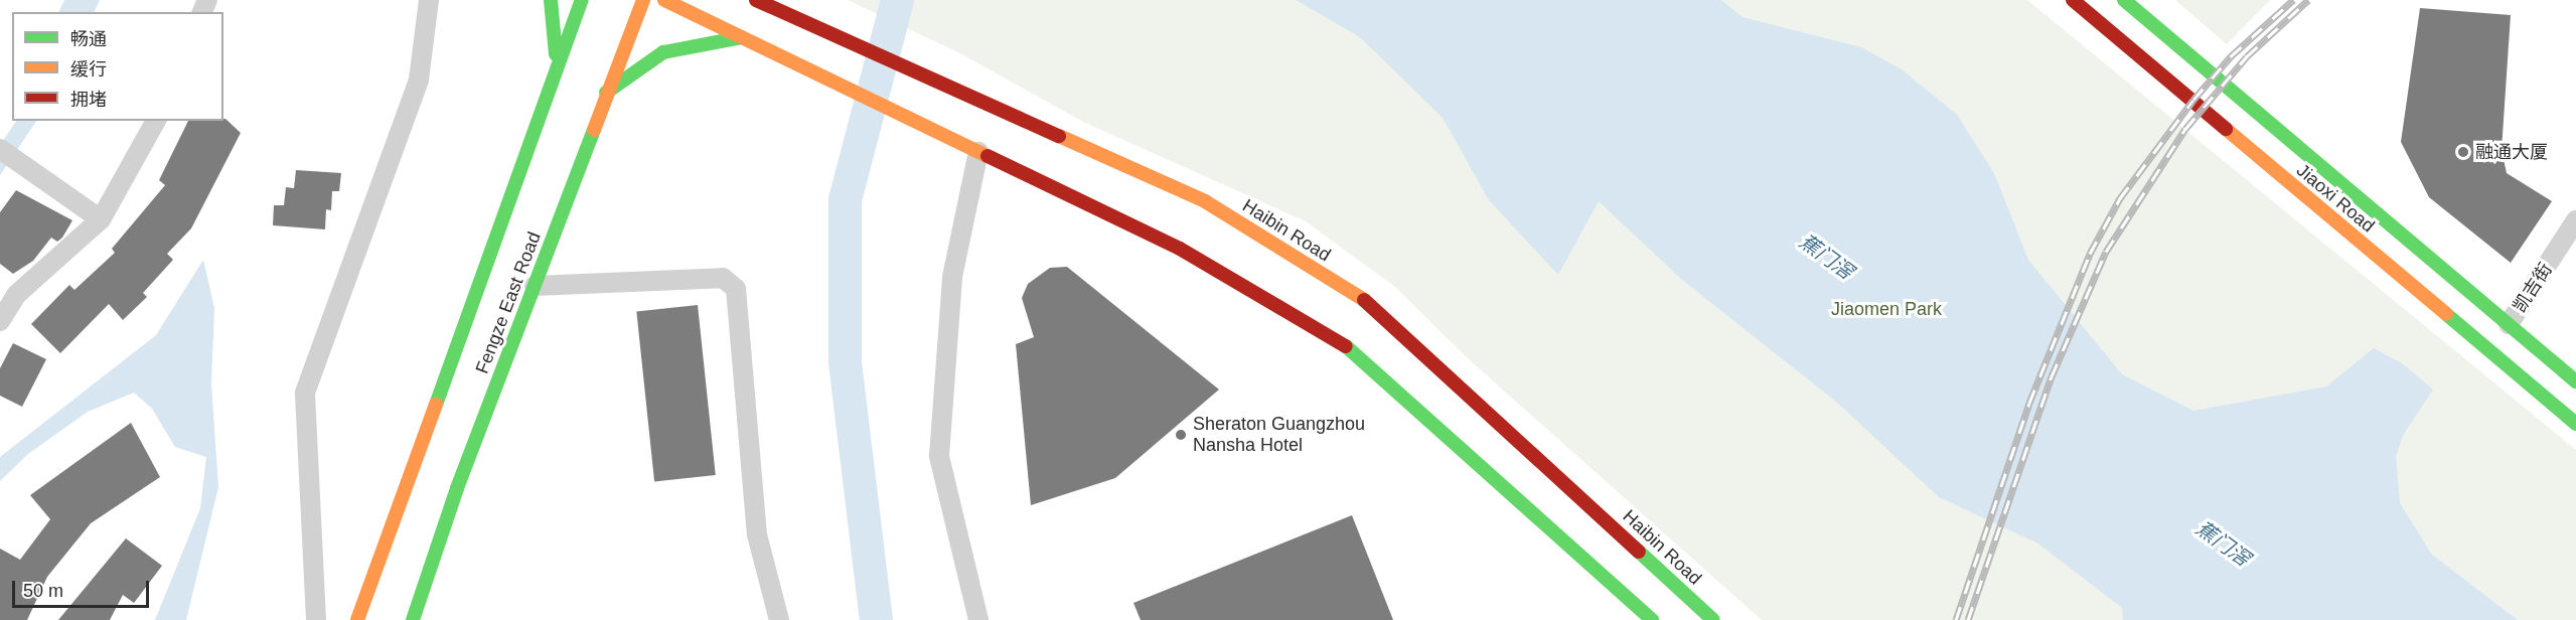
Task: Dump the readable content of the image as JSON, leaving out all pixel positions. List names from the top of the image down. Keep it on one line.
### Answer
{"streets":{"street":["Jiaoxi Road","Haibin Road","凯吉街","Fengze East Road"]},"crossings":[["Jiaoxi Road","凯吉街"]],"water":["蕉门滘"],"parks":["Jiaomen Park"],"places":["融通大厦","Sheraton Guangzhou Nansha Hotel"],"legend":["畅通","缓行","拥堵"],"scale_bar":"50 m"}
